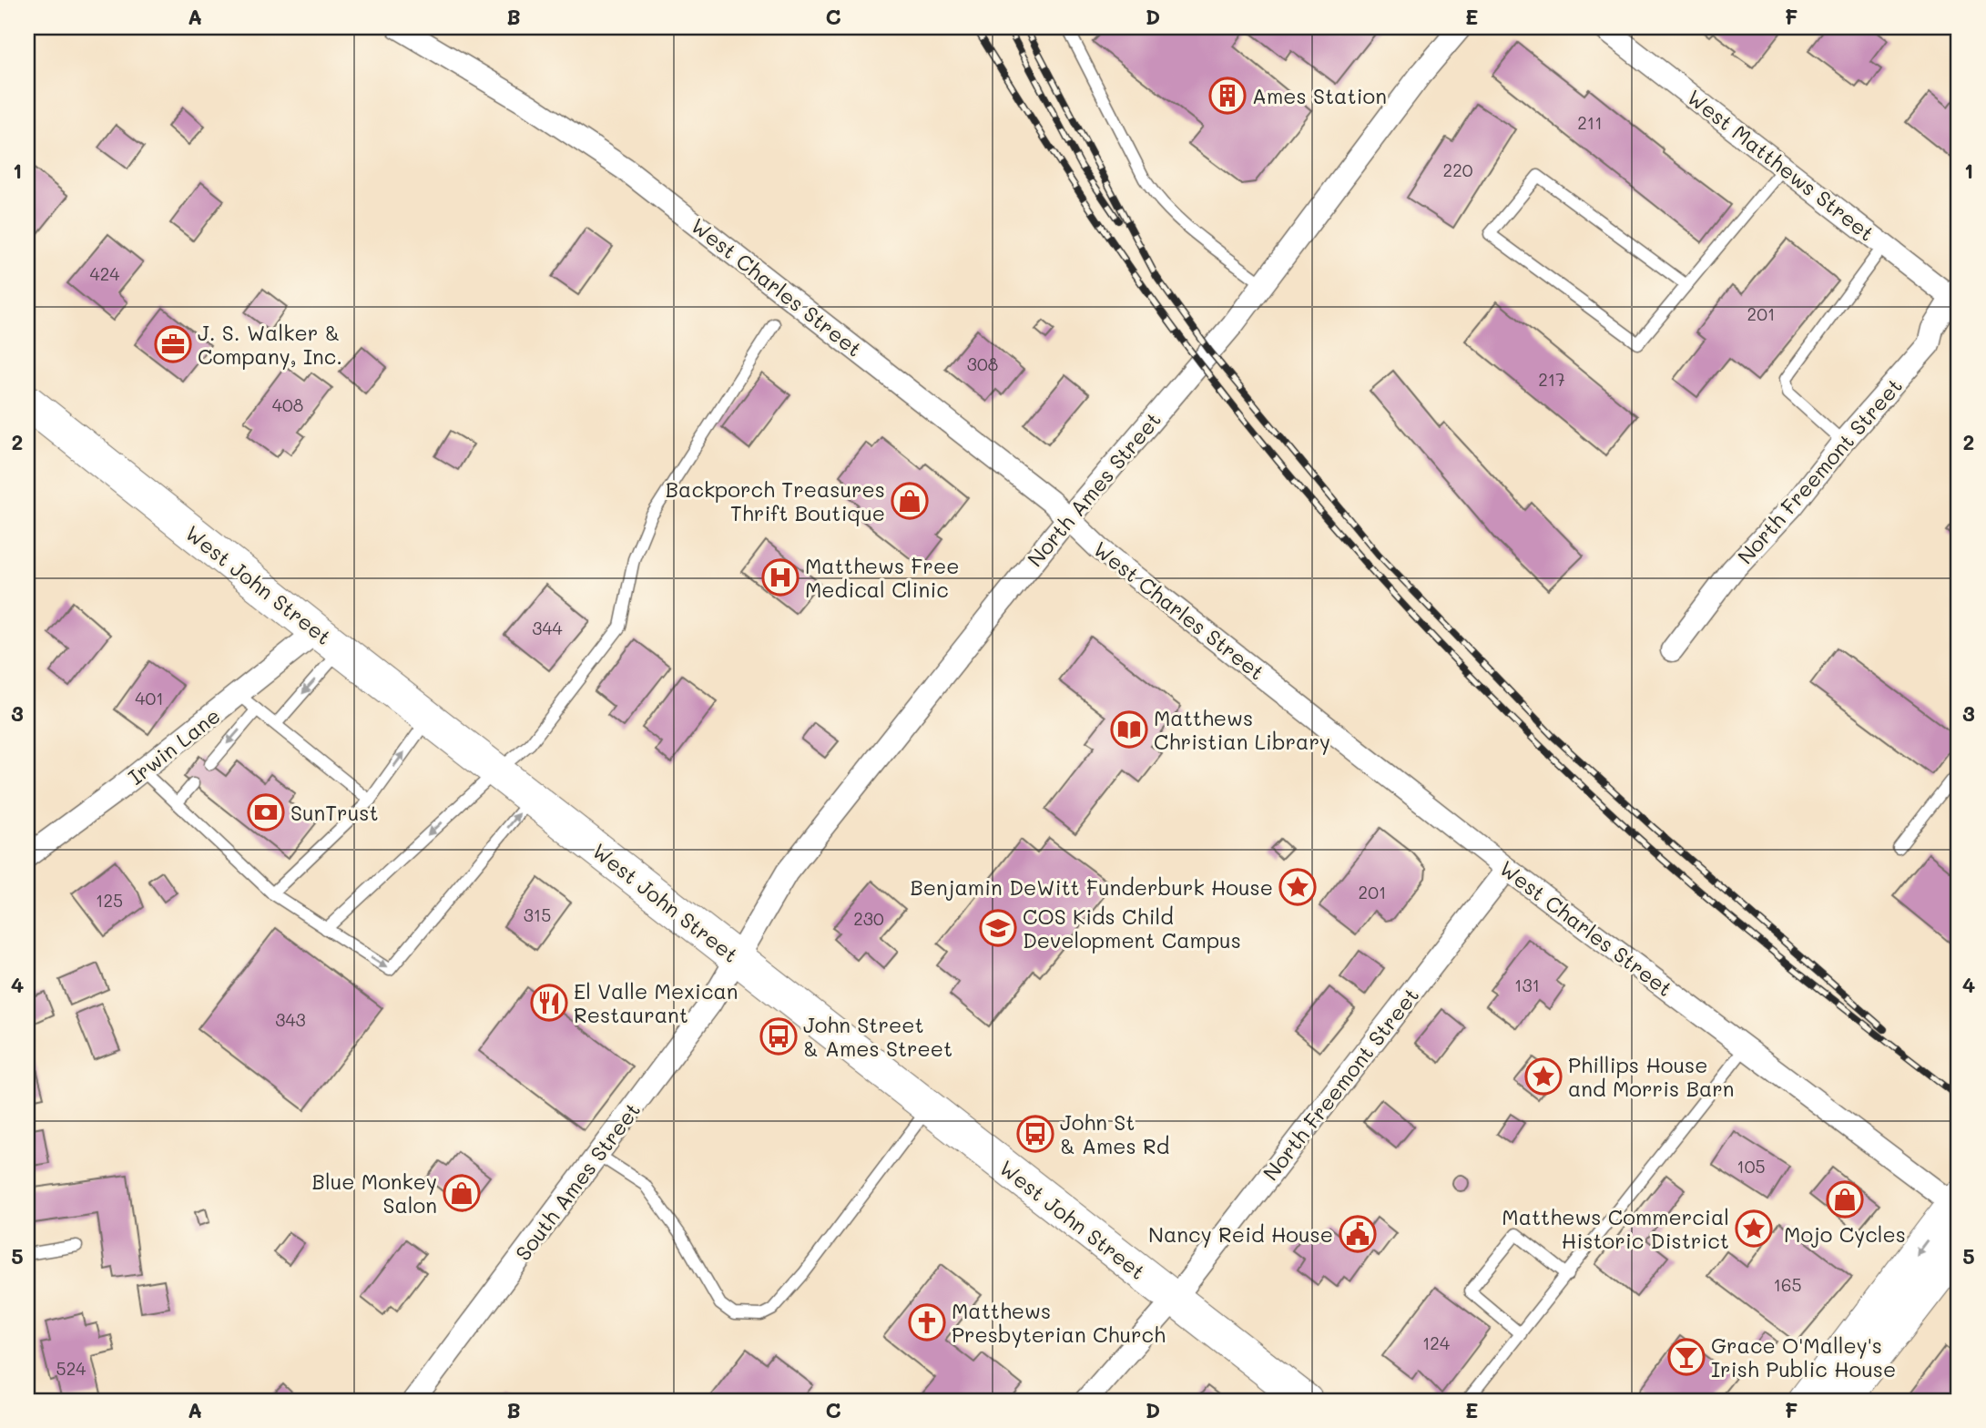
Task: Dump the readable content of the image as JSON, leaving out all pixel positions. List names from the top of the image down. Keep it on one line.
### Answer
{"streets":{"main road":["West John Street"],"street":["West Matthews Street","West Charles Street","North Freemont Street","North Ames Street","Irwin Lane","South Ames Street"]},"crossings":[["West Matthews Street","North Freemont Street"],["West Charles Street","North Freemont Street"],["West Charles Street","North Ames Street"],["North Freemont Street","West John Street"],["North Ames Street","West John Street"],["North Ames Street","South Ames Street"],["West John Street","Irwin Lane"],["West John Street","South Ames Street"]],"places":{"building":["Ames Station"],"office":["J. S. Walker & Company, Inc."],"shop":["Backporch Treasures Thrift Boutique","Blue Monkey Salon","Mojo Cycles"],"hospital":["Matthews Free Medical Clinic"],"library":["Matthews Christian Library"],"bank":["SunTrust"],"place":["Benjamin DeWitt Funderburk House","Phillips House and Morris Barn","Matthews Commercial Historic District"],"school or university":["COS Kids Child Development Campus"],"restaurant":["El Valle Mexican Restaurant"],"bus stop":["John Street & Ames Street","John St & Ames Rd"],"public building":["Nancy Reid House"],"church":["Matthews Presbyterian Church"],"bar":["Grace O'Malley's Irish Public House"]},"house_numbers":["211","220","424","201","308","217","408","344","401","201","125","315","230","131","343","105","165","124","524"],"grid":{"columns":["A","B","C","D","E","F"],"rows":["1","2","3","4","5"]}}
